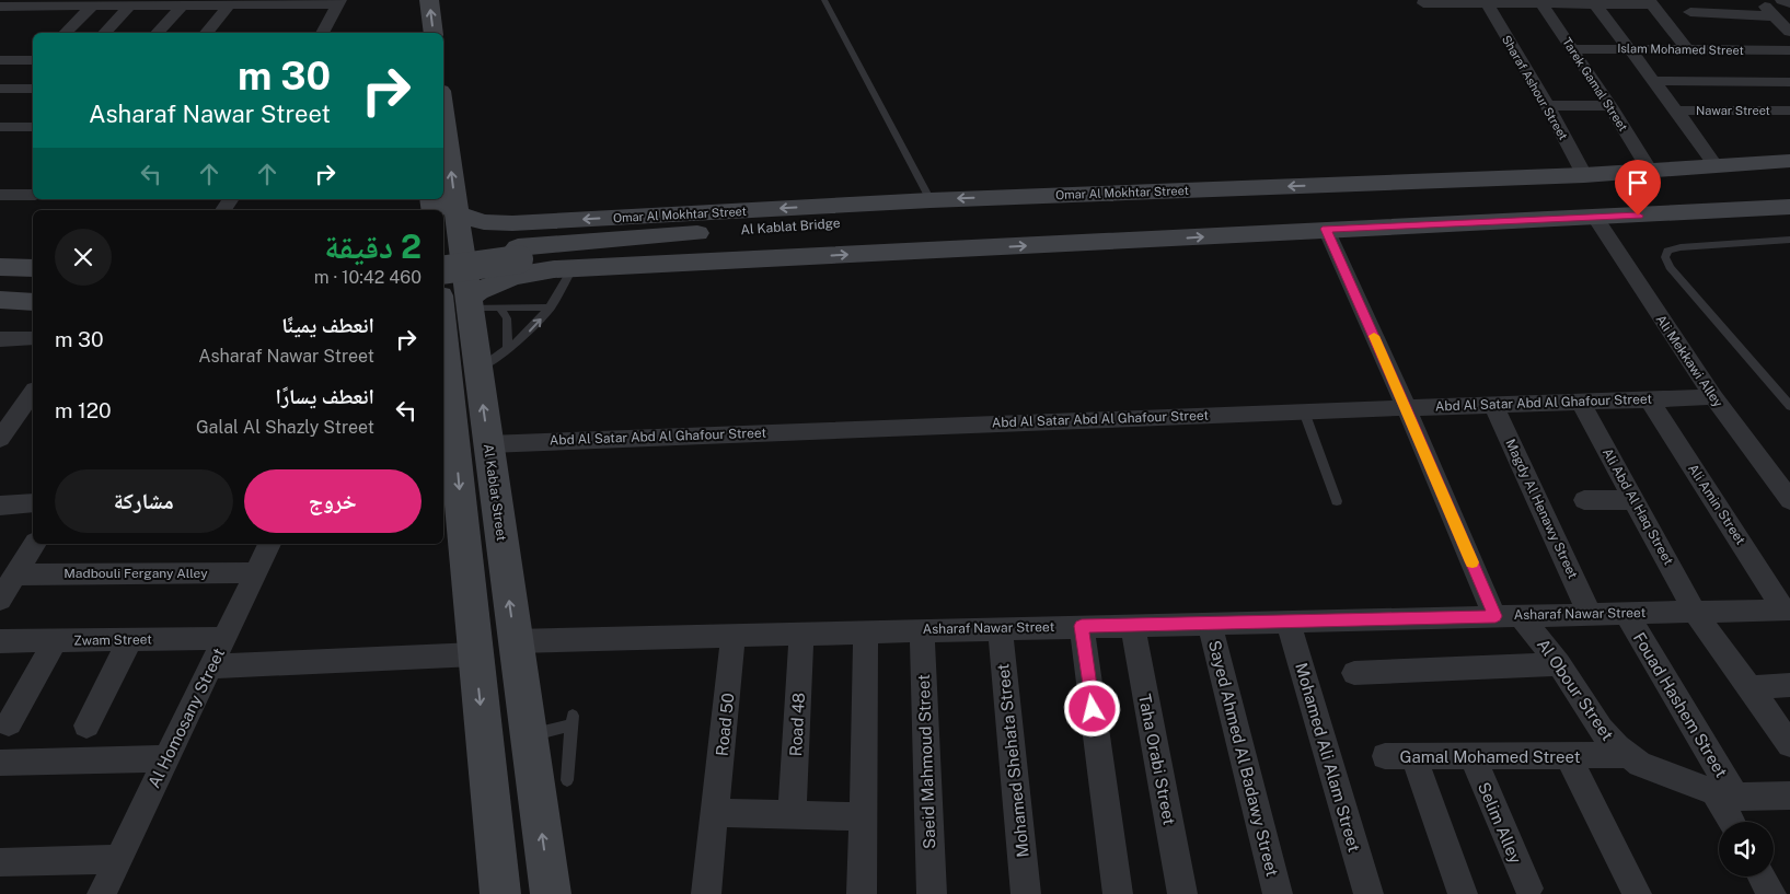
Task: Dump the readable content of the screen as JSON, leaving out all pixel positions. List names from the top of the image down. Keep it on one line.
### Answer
{"streets":{"main road":["Omar Al Mokhtar Street","Al Kablat Bridge","Al Kablat Street"],"street":["Islam Mohamed Street","Tarek Gamal Street","Sharaf Ashour Street","Nawar Street","Ali Mekkawi Alley","Abd Al Satar Abd Al Ghafour Street","Ali Amin Street","Ali Abd Al Haq Street","Magdy Al Henawy Street","Madbouli Fergany Alley","Asharaf Nawar Street","Zwam Street","Al Obour Street","Fouad Hashem Street","Al Homosany Street","Road 50","Road 48","Gamal Mohamed Street","Mohamed Ali Alam Street","Sayed Ahmed Al Badawy Street","Taha Orabi Street","Mohamed Shehata Street","Saeid Mahmoud Street","Selim Alley"]},"crossings":[["Islam Mohamed Street","Tarek Gamal Street"],["Tarek Gamal Street","Omar Al Mokhtar Street"],["Sharaf Ashour Street","Omar Al Mokhtar Street"],["Omar Al Mokhtar Street","Al Kablat Bridge"],["Omar Al Mokhtar Street","Ali Mekkawi Alley"],["Omar Al Mokhtar Street","Al Kablat Street"],["Omar Al Mokhtar Street","Al Obour Street"],["Ali Mekkawi Alley","Abd Al Satar Abd Al Ghafour Street"],["Abd Al Satar Abd Al Ghafour Street","Al Kablat Street"],["Abd Al Satar Abd Al Ghafour Street","Ali Amin Street"],["Abd Al Satar Abd Al Ghafour Street","Ali Abd Al Haq Street"],["Abd Al Satar Abd Al Ghafour Street","Magdy Al Henawy Street"],["Abd Al Satar Abd Al Ghafour Street","Al Obour Street"],["Al Kablat Street","Asharaf Nawar Street"],["Ali Amin Street","Asharaf Nawar Street"],["Ali Abd Al Haq Street","Asharaf Nawar Street"],["Magdy Al Henawy Street","Asharaf Nawar Street"],["Madbouli Fergany Alley","Al Homosany Street"],["Asharaf Nawar Street","Al Obour Street"],["Asharaf Nawar Street","Fouad Hashem Street"],["Asharaf Nawar Street","Road 50"],["Asharaf Nawar Street","Road 48"],["Asharaf Nawar Street","Mohamed Ali Alam Street"],["Asharaf Nawar Street","Sayed Ahmed Al Badawy Street"],["Asharaf Nawar Street","Taha Orabi Street"],["Asharaf Nawar Street","Mohamed Shehata Street"],["Asharaf Nawar Street","Saeid Mahmoud Street"],["Zwam Street","Al Homosany Street"],["Al Obour Street","Fouad Hashem Street"],["Al Obour Street","Gamal Mohamed Street"],["Gamal Mohamed Street","Selim Alley"]],"page":{"turn":["30 m","Asharaf Nawar Street"],"heading":["2 دقيقة","460 m · 10:42"],"list":[{"name":"انعطف يمينًا","note":"Asharaf Nawar Street","value":"30 m"},{"name":"انعطف يسارًا","note":"Galal Al Shazly Street","value":"120 m"}],"buttons":["خروج","مشاركة"]}}
